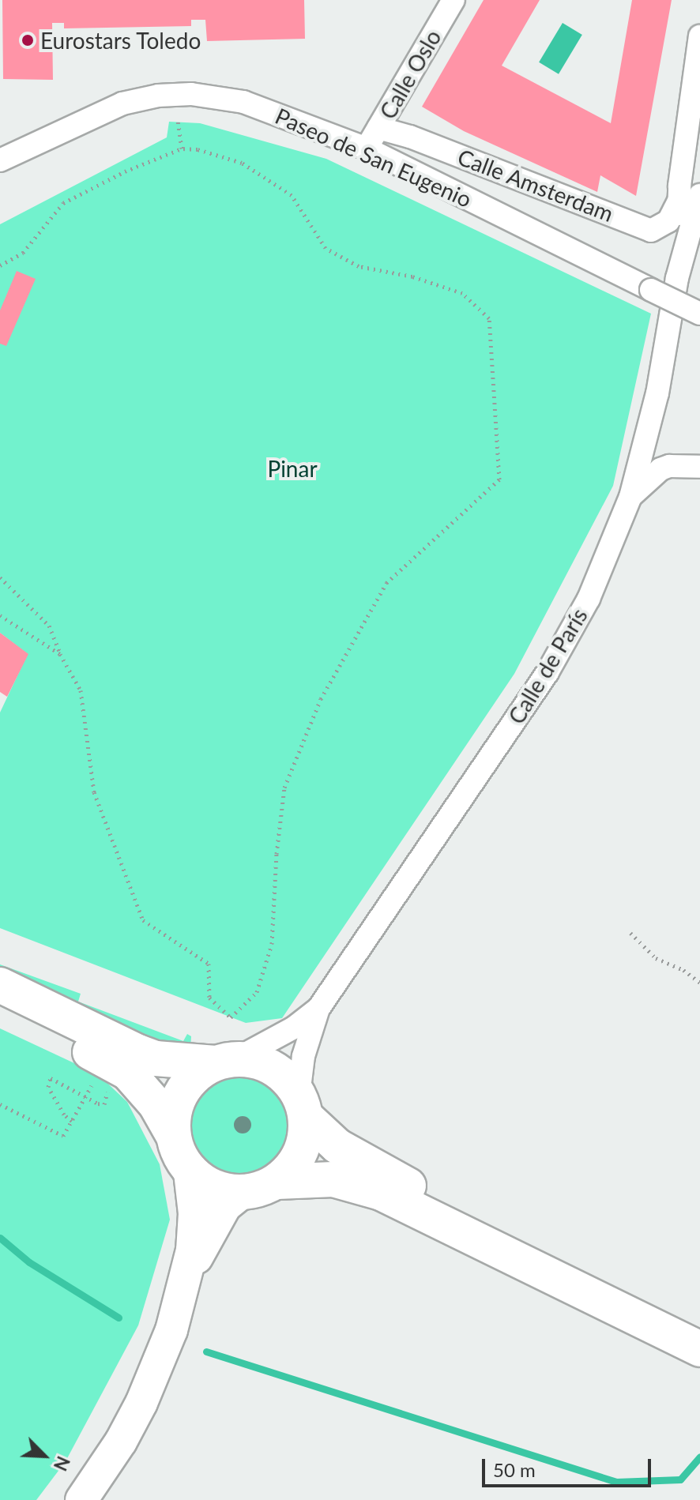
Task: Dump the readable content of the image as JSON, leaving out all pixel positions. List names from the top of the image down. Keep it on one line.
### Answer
{"streets":{"street":["Calle Oslo","Paseo de San Eugenio","Calle Amsterdam","Calle de París"]},"crossings":[["Calle Oslo","Paseo de San Eugenio"],["Calle Oslo","Calle Amsterdam"],["Calle Amsterdam","Calle de París"]],"parks":["Pinar"],"places":["Eurostars Toledo"],"scale_bar":"50 m","north":"bottom right"}
